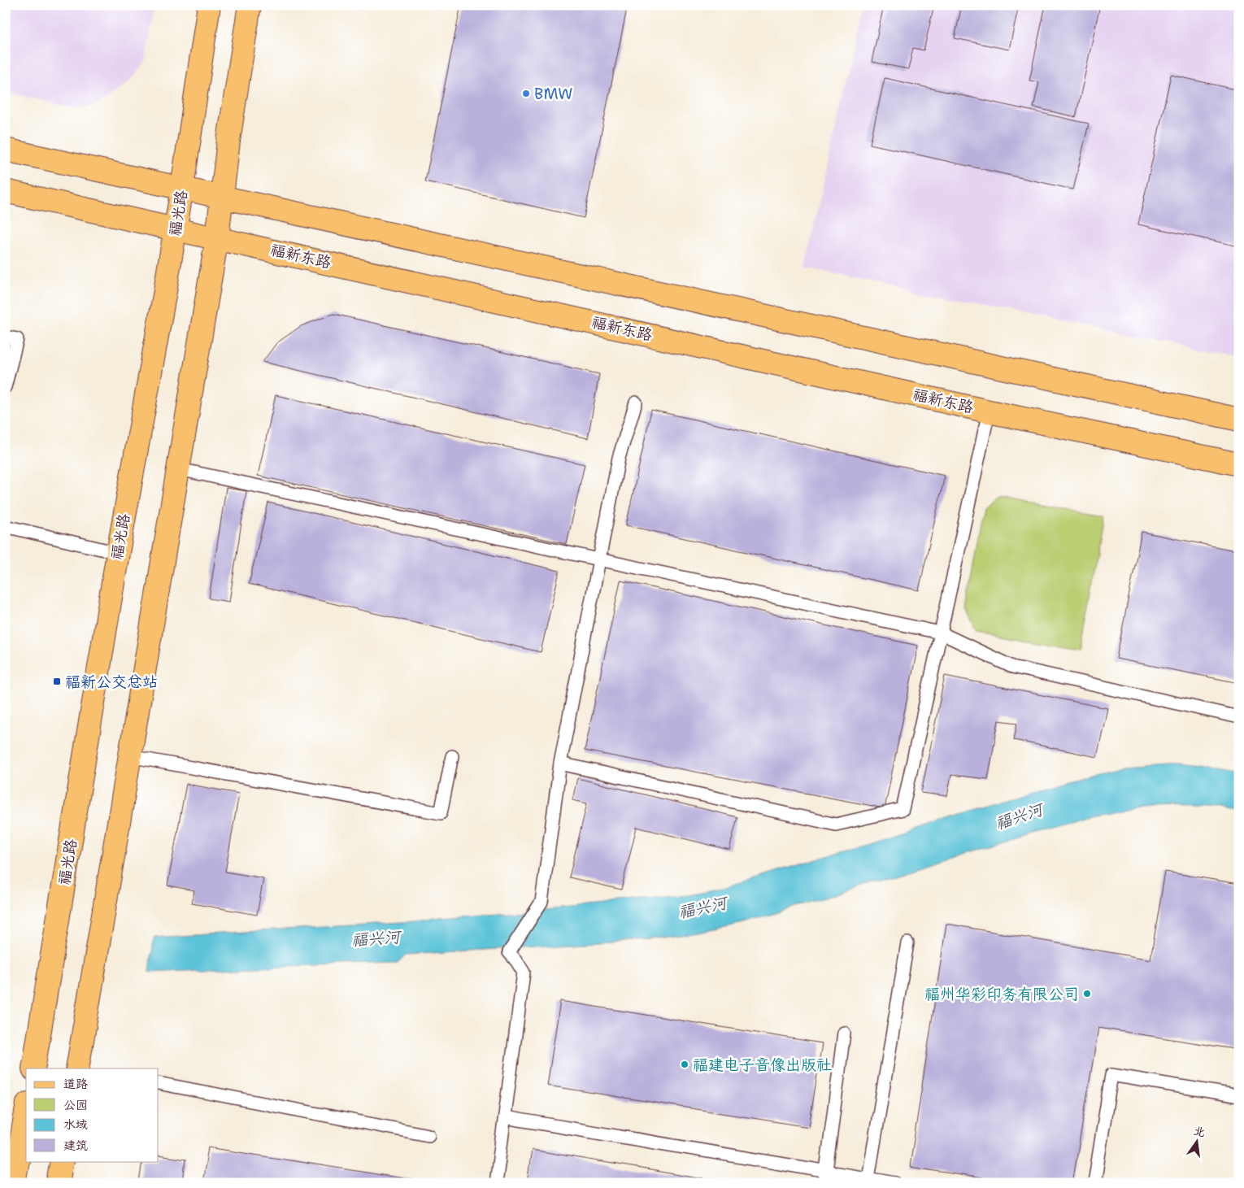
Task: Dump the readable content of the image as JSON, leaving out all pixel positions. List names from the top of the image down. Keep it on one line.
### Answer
{"streets":{"main road":["福光路","福新东路"]},"crossings":[["福光路","福新东路"]],"water":["福兴河"],"places":{"other":["BMW","福州华彩印务有限公司","福建电子音像出版社"],"transit":["福新公交总站"]},"legend":["道路","公园","水域","建筑"],"north":"top"}
